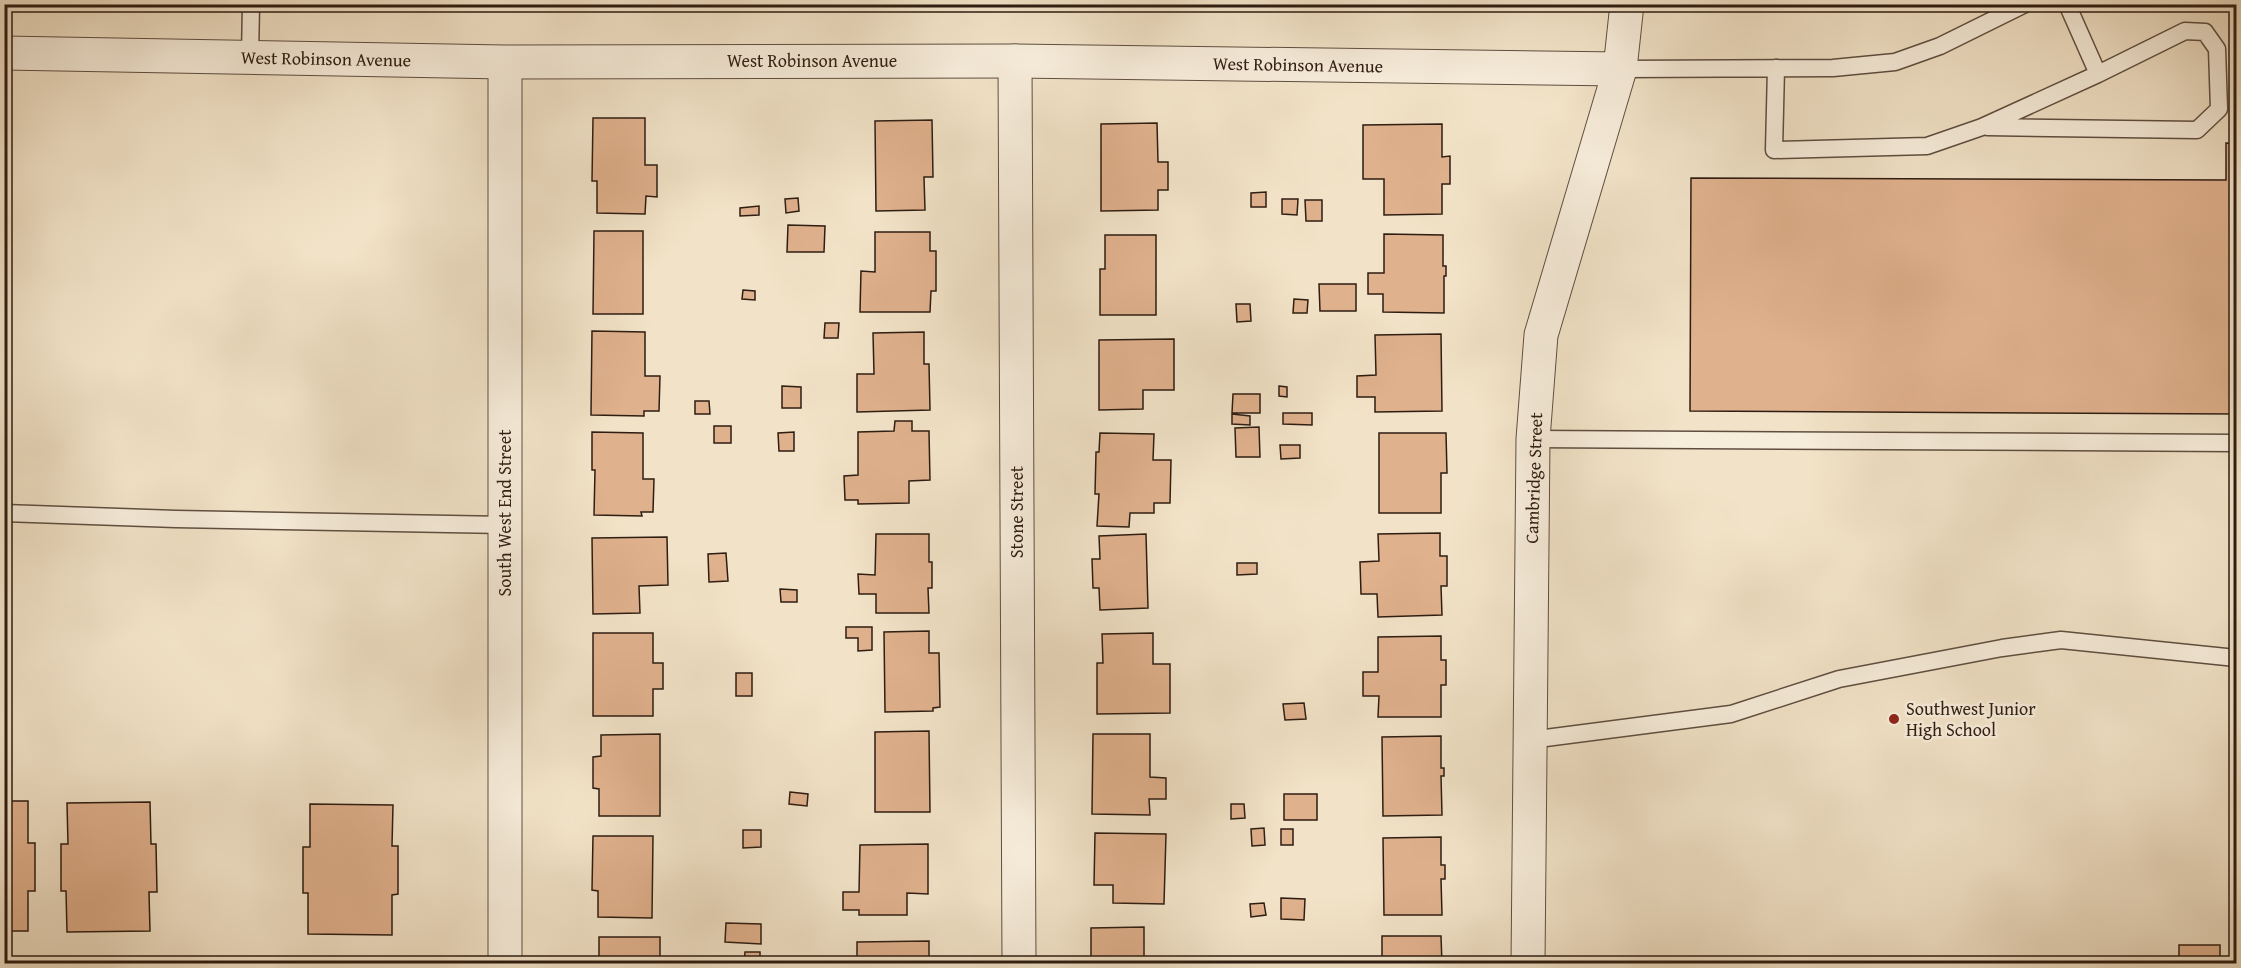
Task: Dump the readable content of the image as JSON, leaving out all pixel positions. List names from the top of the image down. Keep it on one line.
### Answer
{"streets":{"street":["West Robinson Avenue","Cambridge Street","Stone Street","South West End Street"]},"crossings":[["West Robinson Avenue","Cambridge Street"],["West Robinson Avenue","Stone Street"],["West Robinson Avenue","South West End Street"]],"places":["Southwest Junior High School"]}
